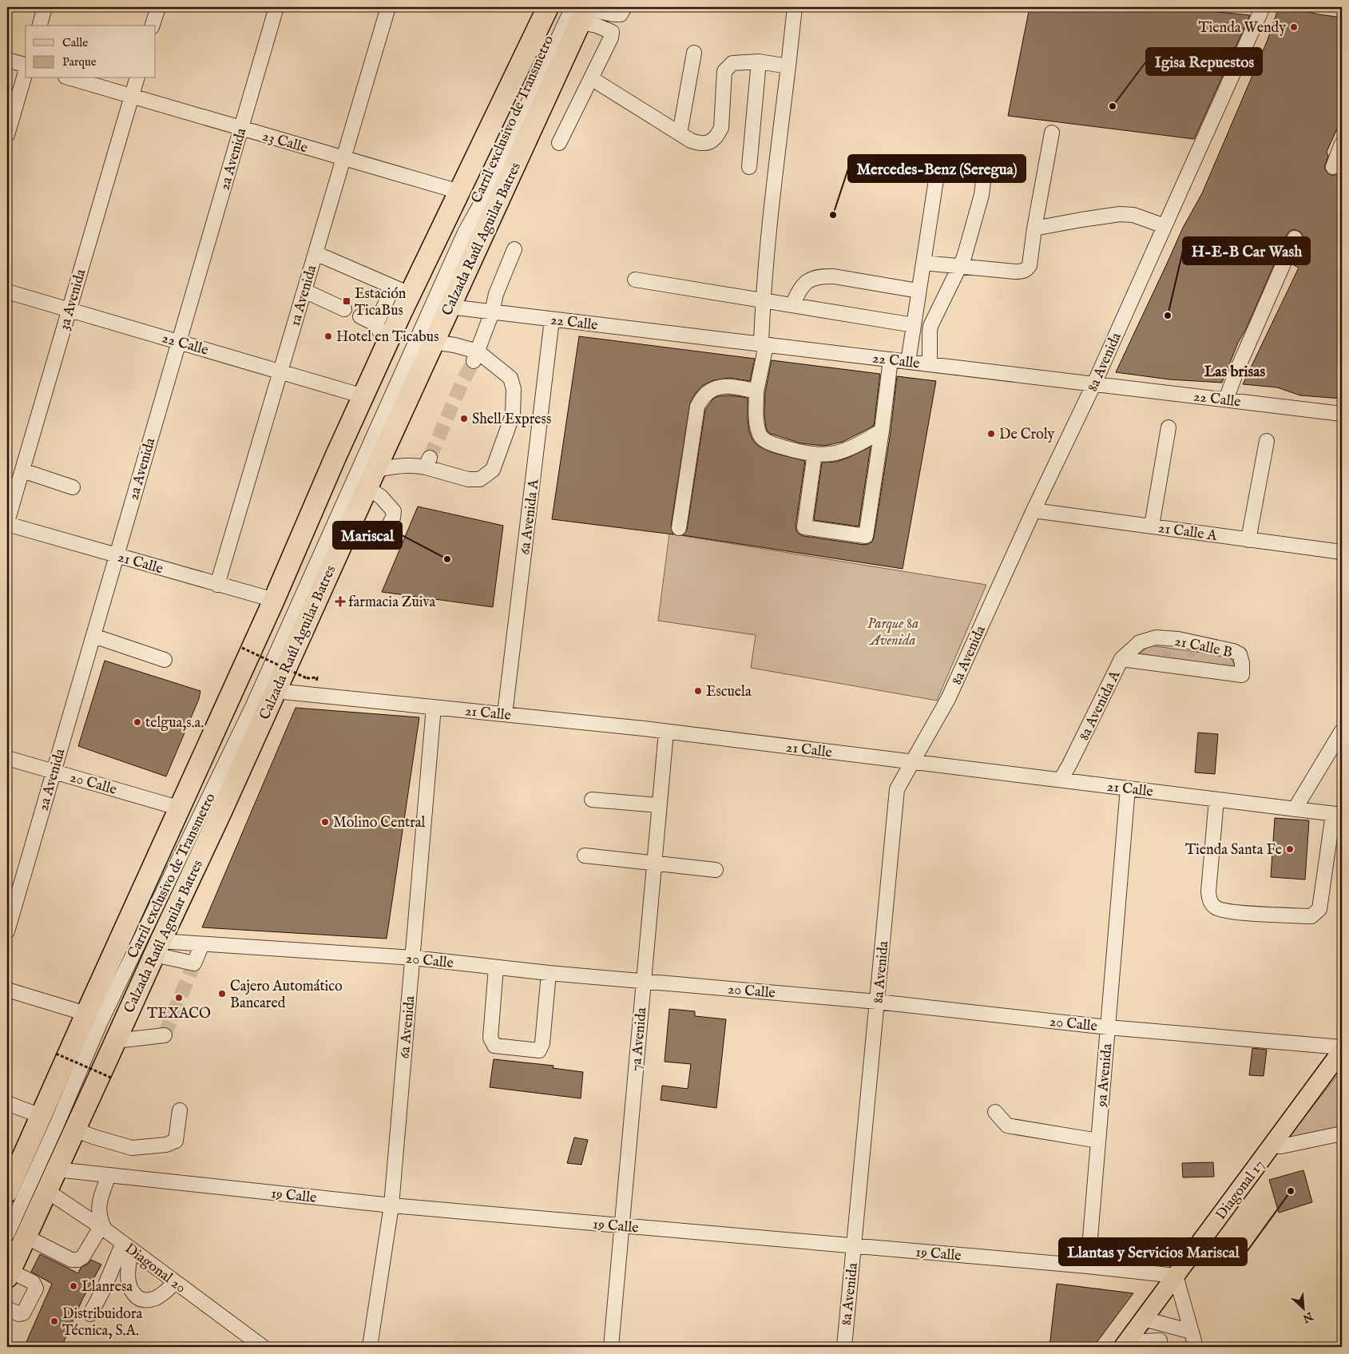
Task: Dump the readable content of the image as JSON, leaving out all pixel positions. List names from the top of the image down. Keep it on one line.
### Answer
{"streets":{"highway":["Calzada Raúl Aguilar Batres"],"main road":["Diagonal 17"],"street":["Carril exclusivo de Transmetro","23 Calle","2a Avenida","1a Avenida","3a Avenida","22 Calle","8a Avenida","6a Avenida A","21 Calle A","21 Calle","21 Calle B","8a Avenida A","20 Calle","6a Avenida","7a Avenida","9a Avenida","19 Calle","Diagonal 20"]},"crossings":[["Carril exclusivo de Transmetro","Calzada Raúl Aguilar Batres"],["23 Calle","2a Avenida"],["23 Calle","1a Avenida"],["23 Calle","3a Avenida"],["2a Avenida","22 Calle"],["2a Avenida","21 Calle"],["2a Avenida","20 Calle"],["Calzada Raúl Aguilar Batres","22 Calle"],["Calzada Raúl Aguilar Batres","21 Calle"],["Calzada Raúl Aguilar Batres","20 Calle"],["Calzada Raúl Aguilar Batres","19 Calle"],["Calzada Raúl Aguilar Batres","Diagonal 20"],["1a Avenida","22 Calle"],["1a Avenida","21 Calle"],["3a Avenida","22 Calle"],["3a Avenida","21 Calle"],["22 Calle","8a Avenida"],["22 Calle","6a Avenida A"],["8a Avenida","21 Calle A"],["8a Avenida","21 Calle"],["8a Avenida","20 Calle"],["8a Avenida","19 Calle"],["6a Avenida A","21 Calle"],["21 Calle","8a Avenida A"],["21 Calle","6a Avenida"],["21 Calle","7a Avenida"],["21 Calle","9a Avenida"],["21 Calle B","8a Avenida A"],["20 Calle","6a Avenida"],["20 Calle","7a Avenida"],["20 Calle","9a Avenida"],["6a Avenida","19 Calle"],["7a Avenida","19 Calle"],["9a Avenida","19 Calle"],["Diagonal 17","19 Calle"]],"districts":["Las brisas"],"parks":["Parque 8a Avenida"],"places":{"other":["Tienda Wendy","Igisa Repuestos","Mercedes-Benz (Seregua)","H-E-B Car Wash","Hotel en Ticabus","Shell Express","De Croly","Mariscal","Escuela","telgua,s.a.","Molino Central","Tienda Santa Fe","Cajero Automático Bancared","TEXACO","Llantas y Servicios Mariscal","Llanresa","Distribuidora Técnica, S.A."],"transit":["Estación TicaBus"],"health":["farmacia Zuiva"]},"legend":["Calle","Parque"],"north":"bottom right"}
